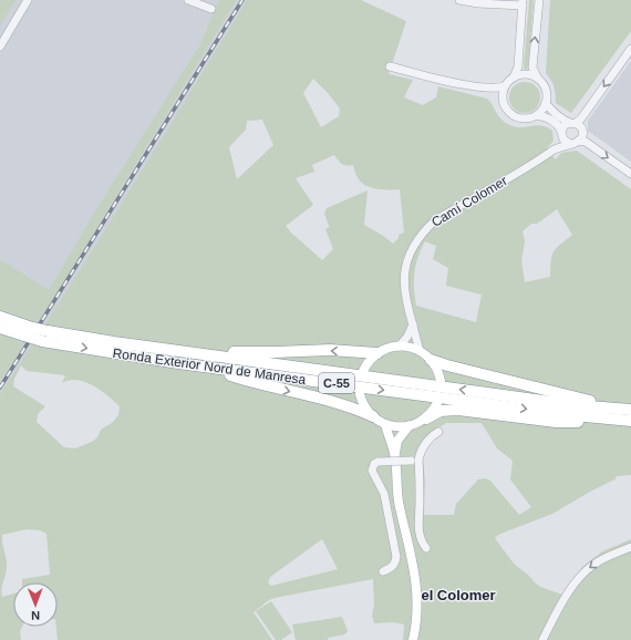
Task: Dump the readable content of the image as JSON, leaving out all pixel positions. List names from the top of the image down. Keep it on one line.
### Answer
{"streets":{"highway":["Ronda Exterior Nord de Manresa","C-55"],"street":["Camí Colomer"]},"districts":["el Colomer"],"north":"bottom"}
